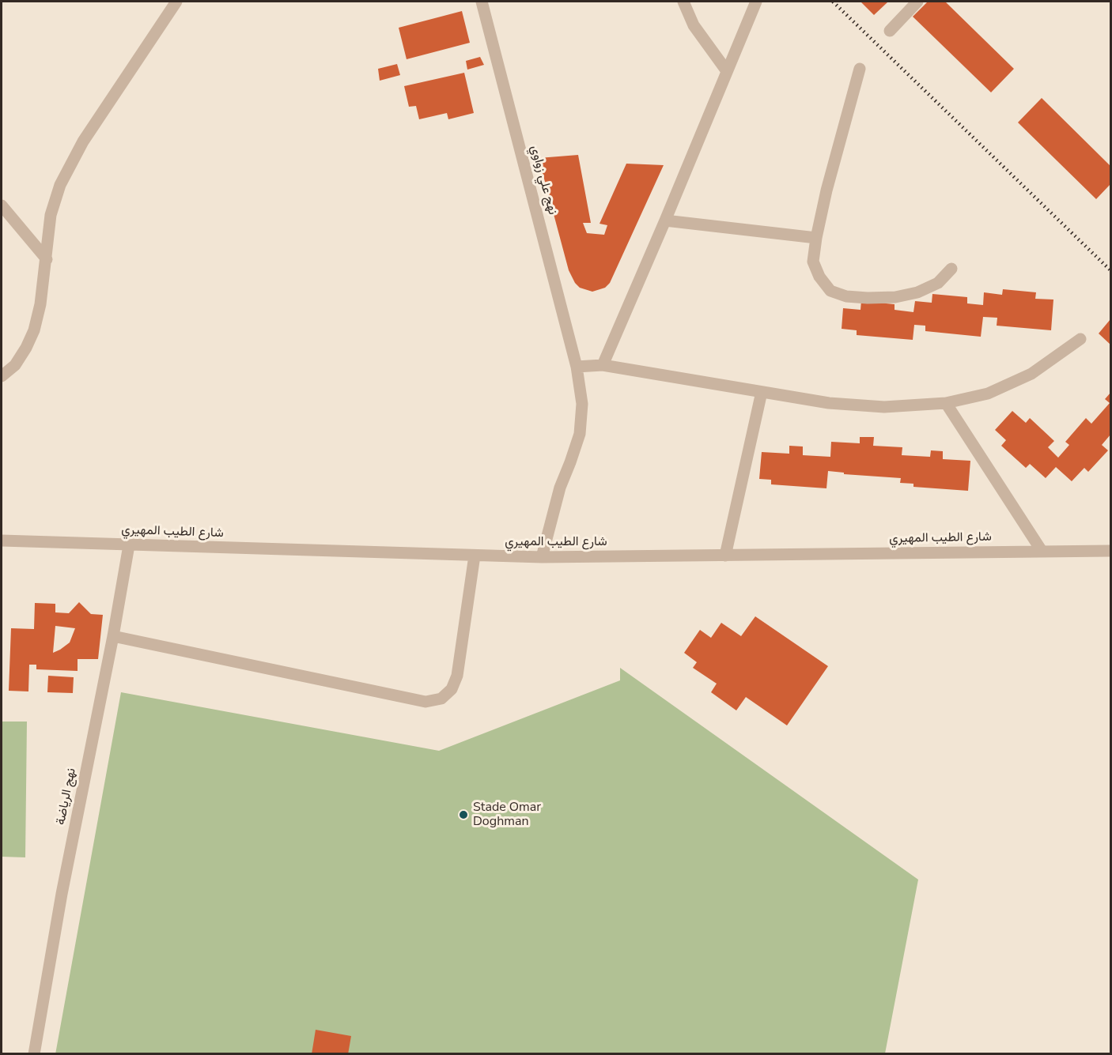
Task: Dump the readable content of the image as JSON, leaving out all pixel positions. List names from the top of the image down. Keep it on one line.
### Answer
{"streets":{"street":["نهج علي زواوي","شارع الطيب المهيري","نهج الرياضة"]},"crossings":[["نهج علي زواوي","شارع الطيب المهيري"],["شارع الطيب المهيري","نهج الرياضة"]],"places":["Stade Omar Doghman"]}
